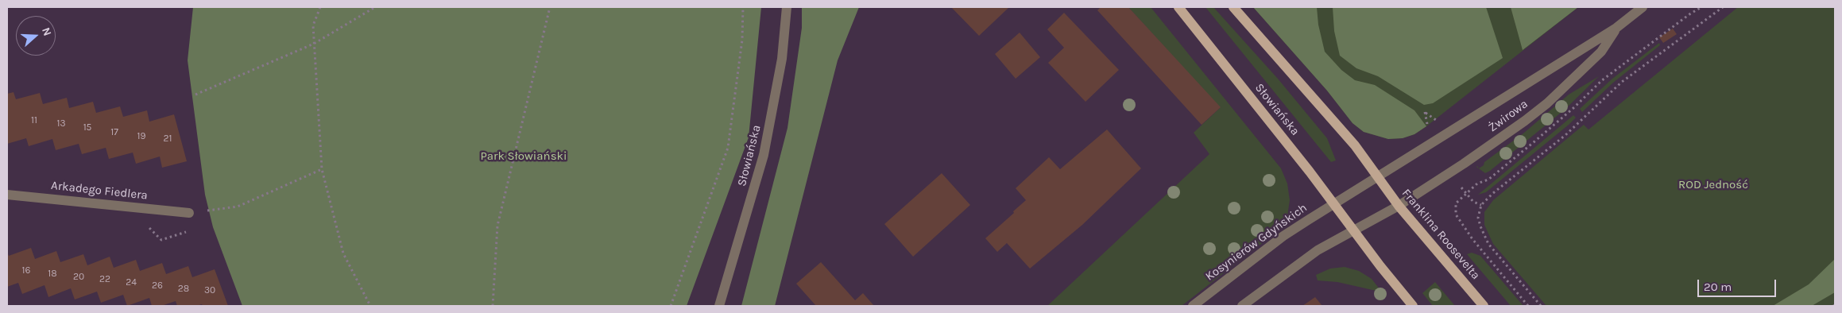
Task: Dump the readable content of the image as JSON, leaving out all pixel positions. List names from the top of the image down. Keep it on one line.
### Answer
{"streets":{"main road":["Słowiańska","Franklina Roosevelta"],"street":["Żwirowa","Arkadego Fiedlera","Kosynierów Gdyńskich"]},"crossings":[["Słowiańska","Kosynierów Gdyńskich"],["Żwirowa","Franklina Roosevelta"],["Żwirowa","Kosynierów Gdyńskich"],["Franklina Roosevelta","Kosynierów Gdyńskich"]],"parks":["Park Słowiański","ROD Jedność"],"house_numbers":["11","13","15","17","19","21","16","18","20","22","24","26","28","30"],"scale_bar":"20 m","north":"right"}
